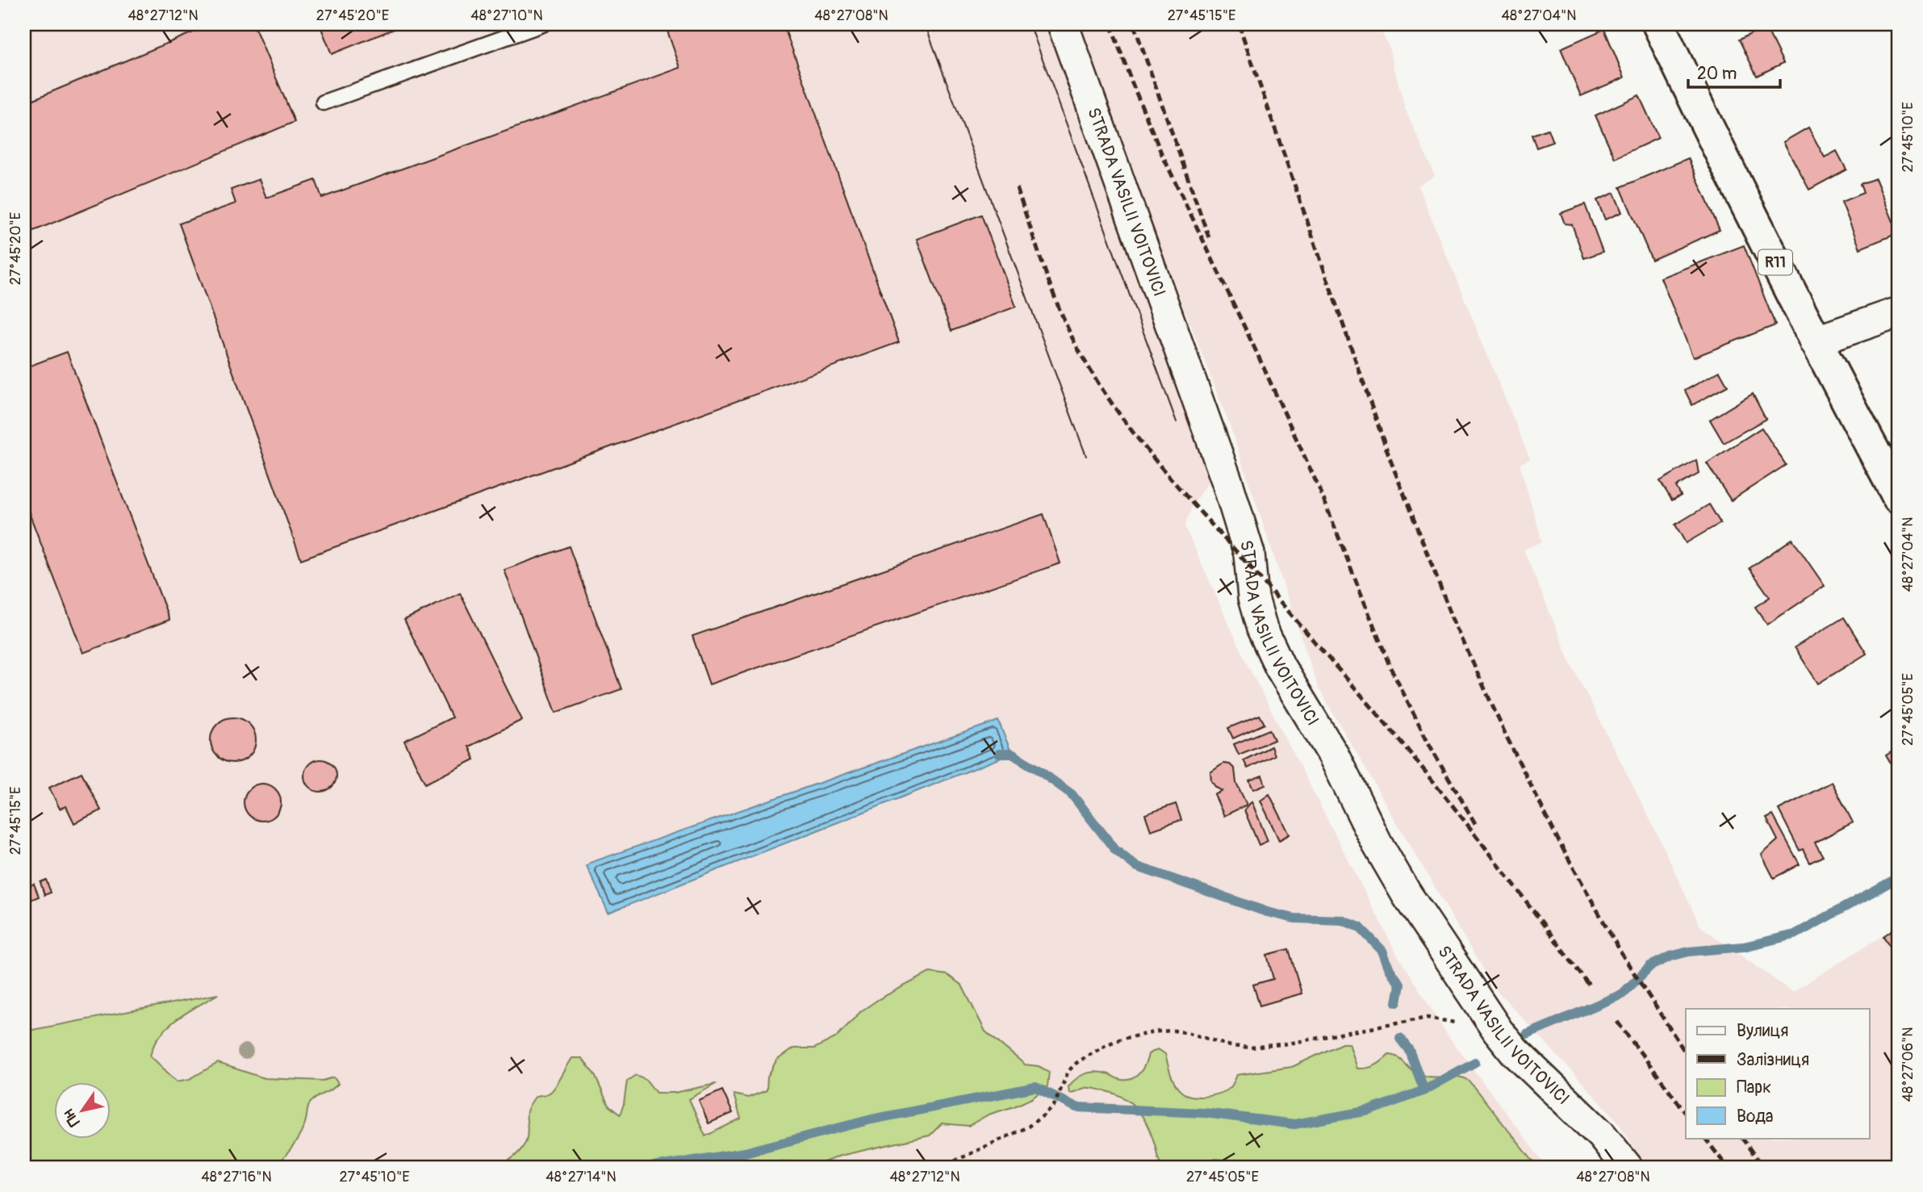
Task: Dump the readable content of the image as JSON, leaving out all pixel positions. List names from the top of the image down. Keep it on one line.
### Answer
{"streets":{"main road":["R11"],"street":["STRADA VASILII VOITOVICI"]},"legend":["Вулиця","Залізниця","Парк","Вода"],"scale_bar":"20 m","north":"bottom left","coordinates":["48°27'12\"N","27°45'20\"E","48°27'10\"N","48°27'08\"N","27°45'15\"E","48°27'04\"N","27°45'10\"E","27°45'05\"E","48°27'06\"N","48°27'16\"N","48°27'14\"N"]}
